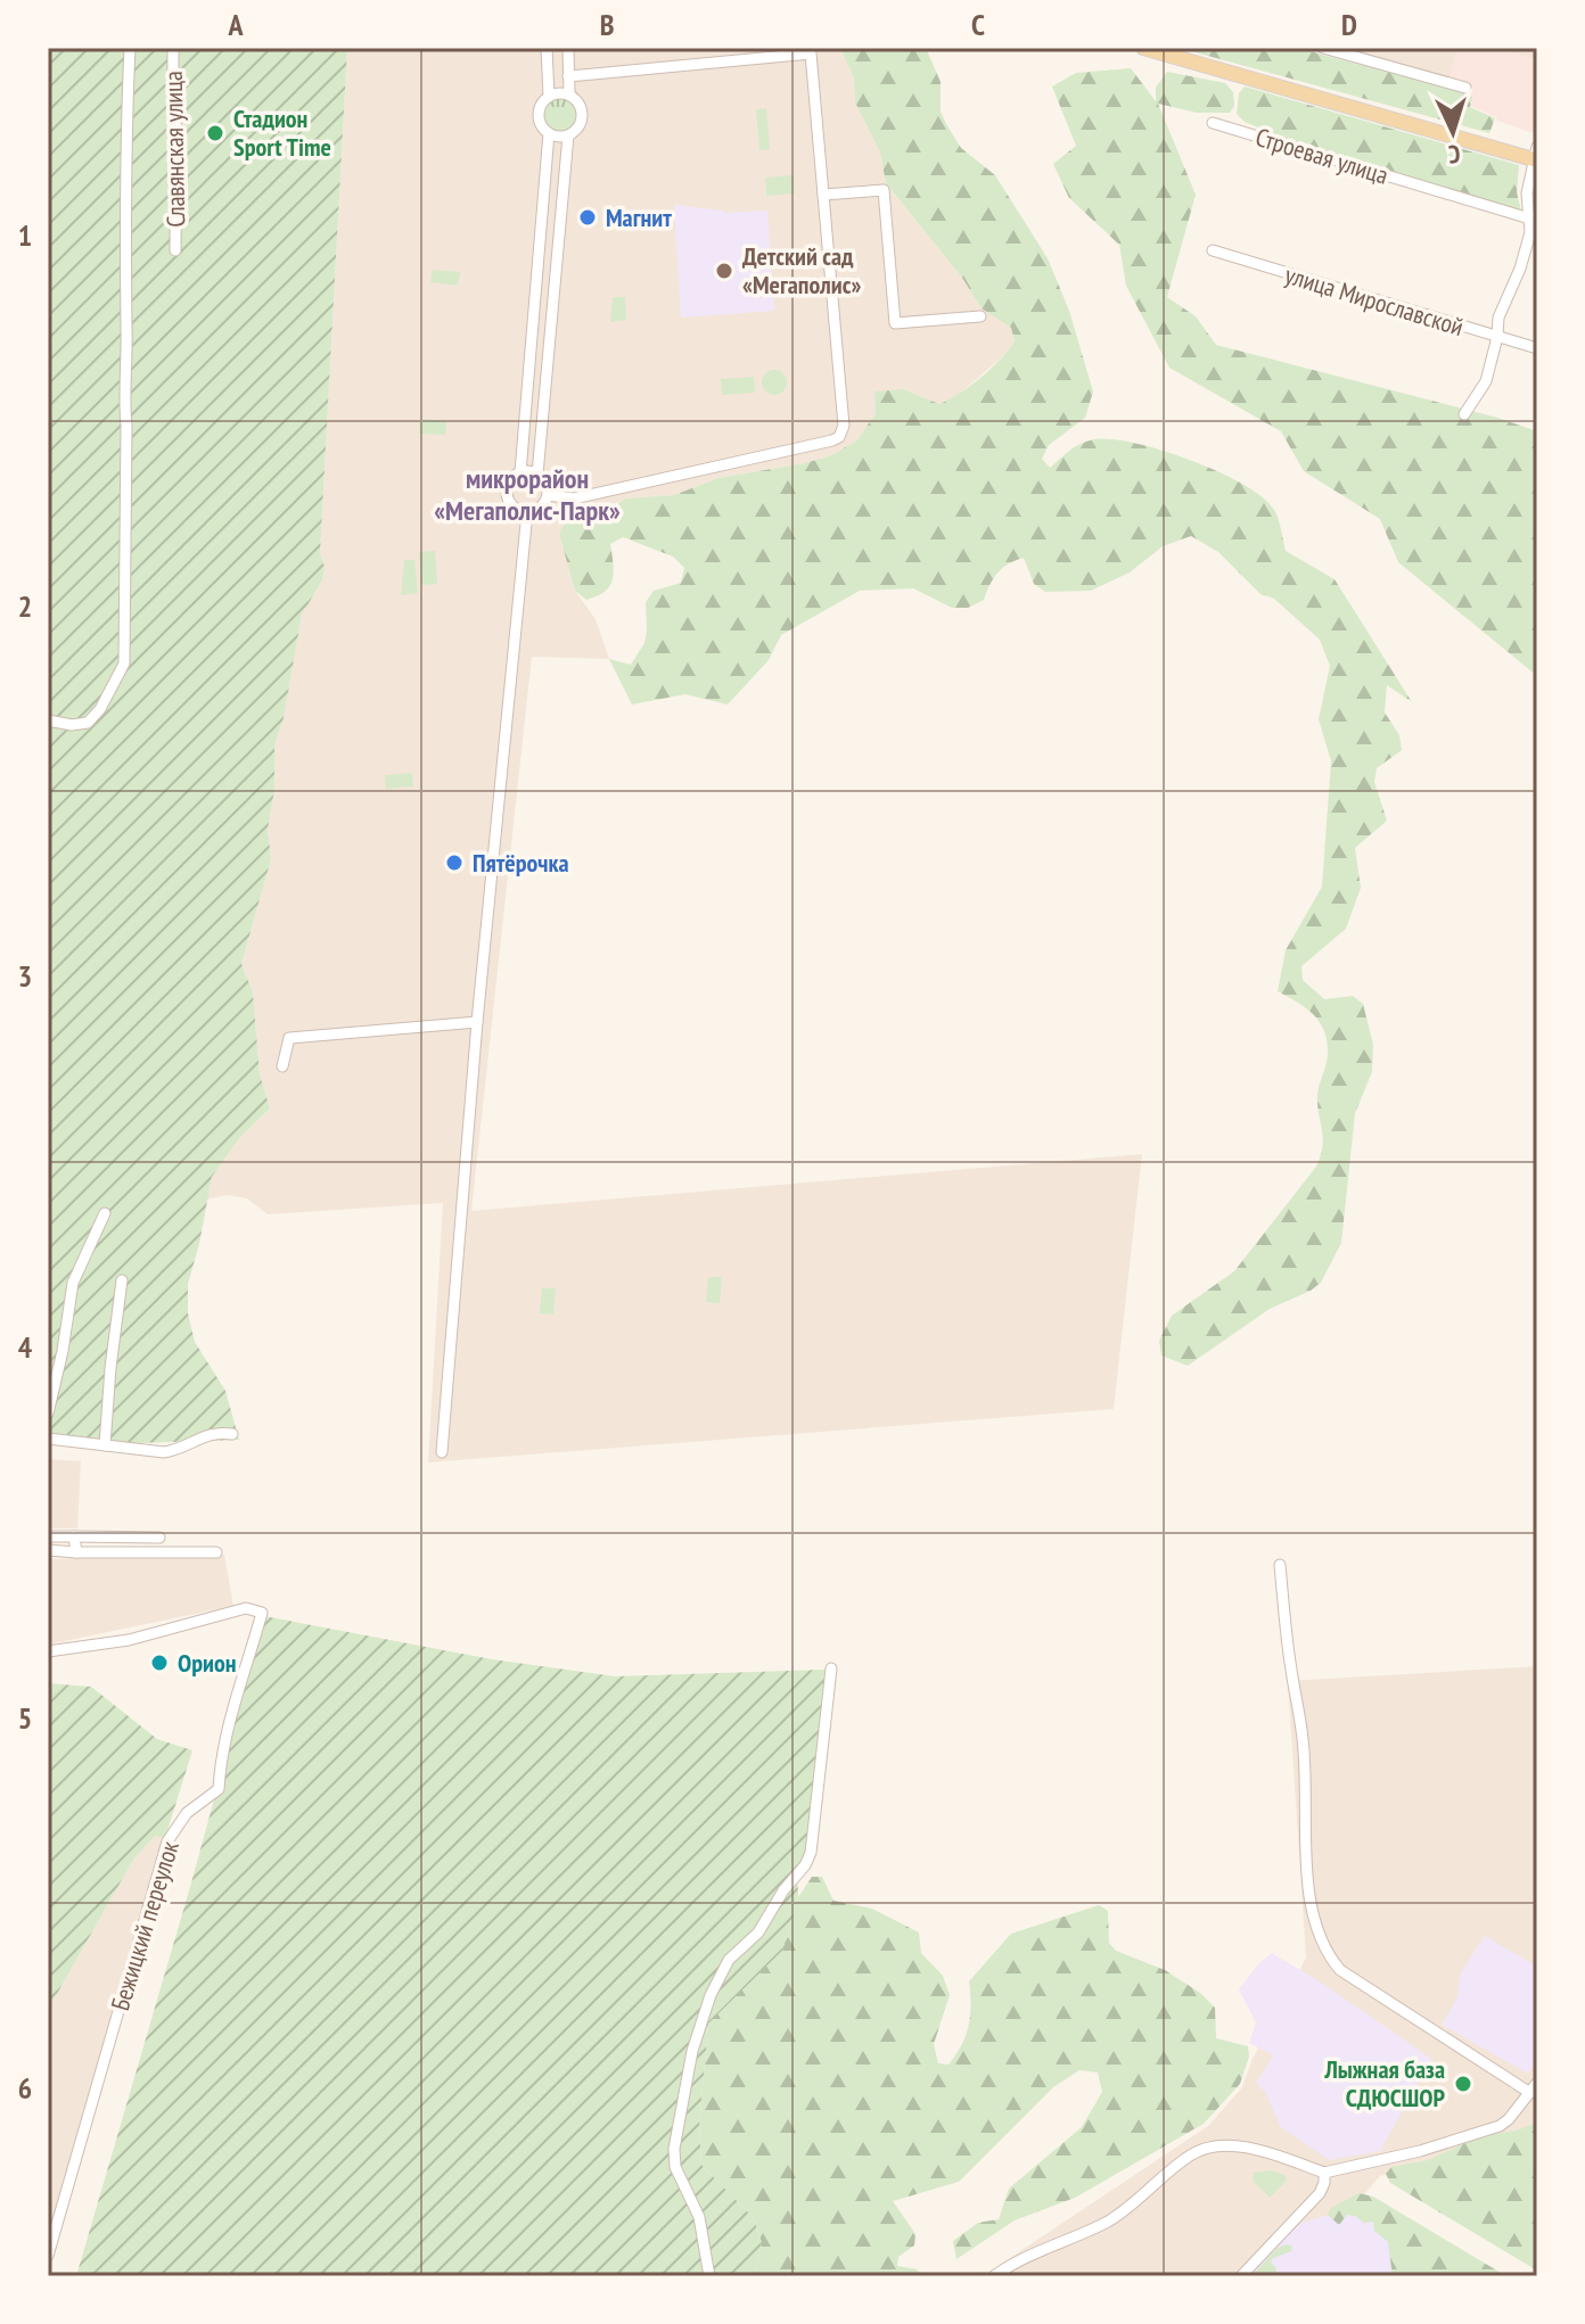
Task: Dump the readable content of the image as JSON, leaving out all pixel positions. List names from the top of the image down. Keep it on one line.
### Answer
{"streets":{"street":["Славянская улица","Строевая улица","улица Мирославской","Бежицкий переулок"]},"districts":["микрорайон «Мегаполис-Парк»"],"places":["Стадион Sport Time","Магнит","Детский сад «Мегаполис»","Пятёрочка","Орион","Лыжная база СДЮСШОР"],"north":"bottom","grid":{"columns":["A","B","C","D"],"rows":["1","2","3","4","5","6"]}}
